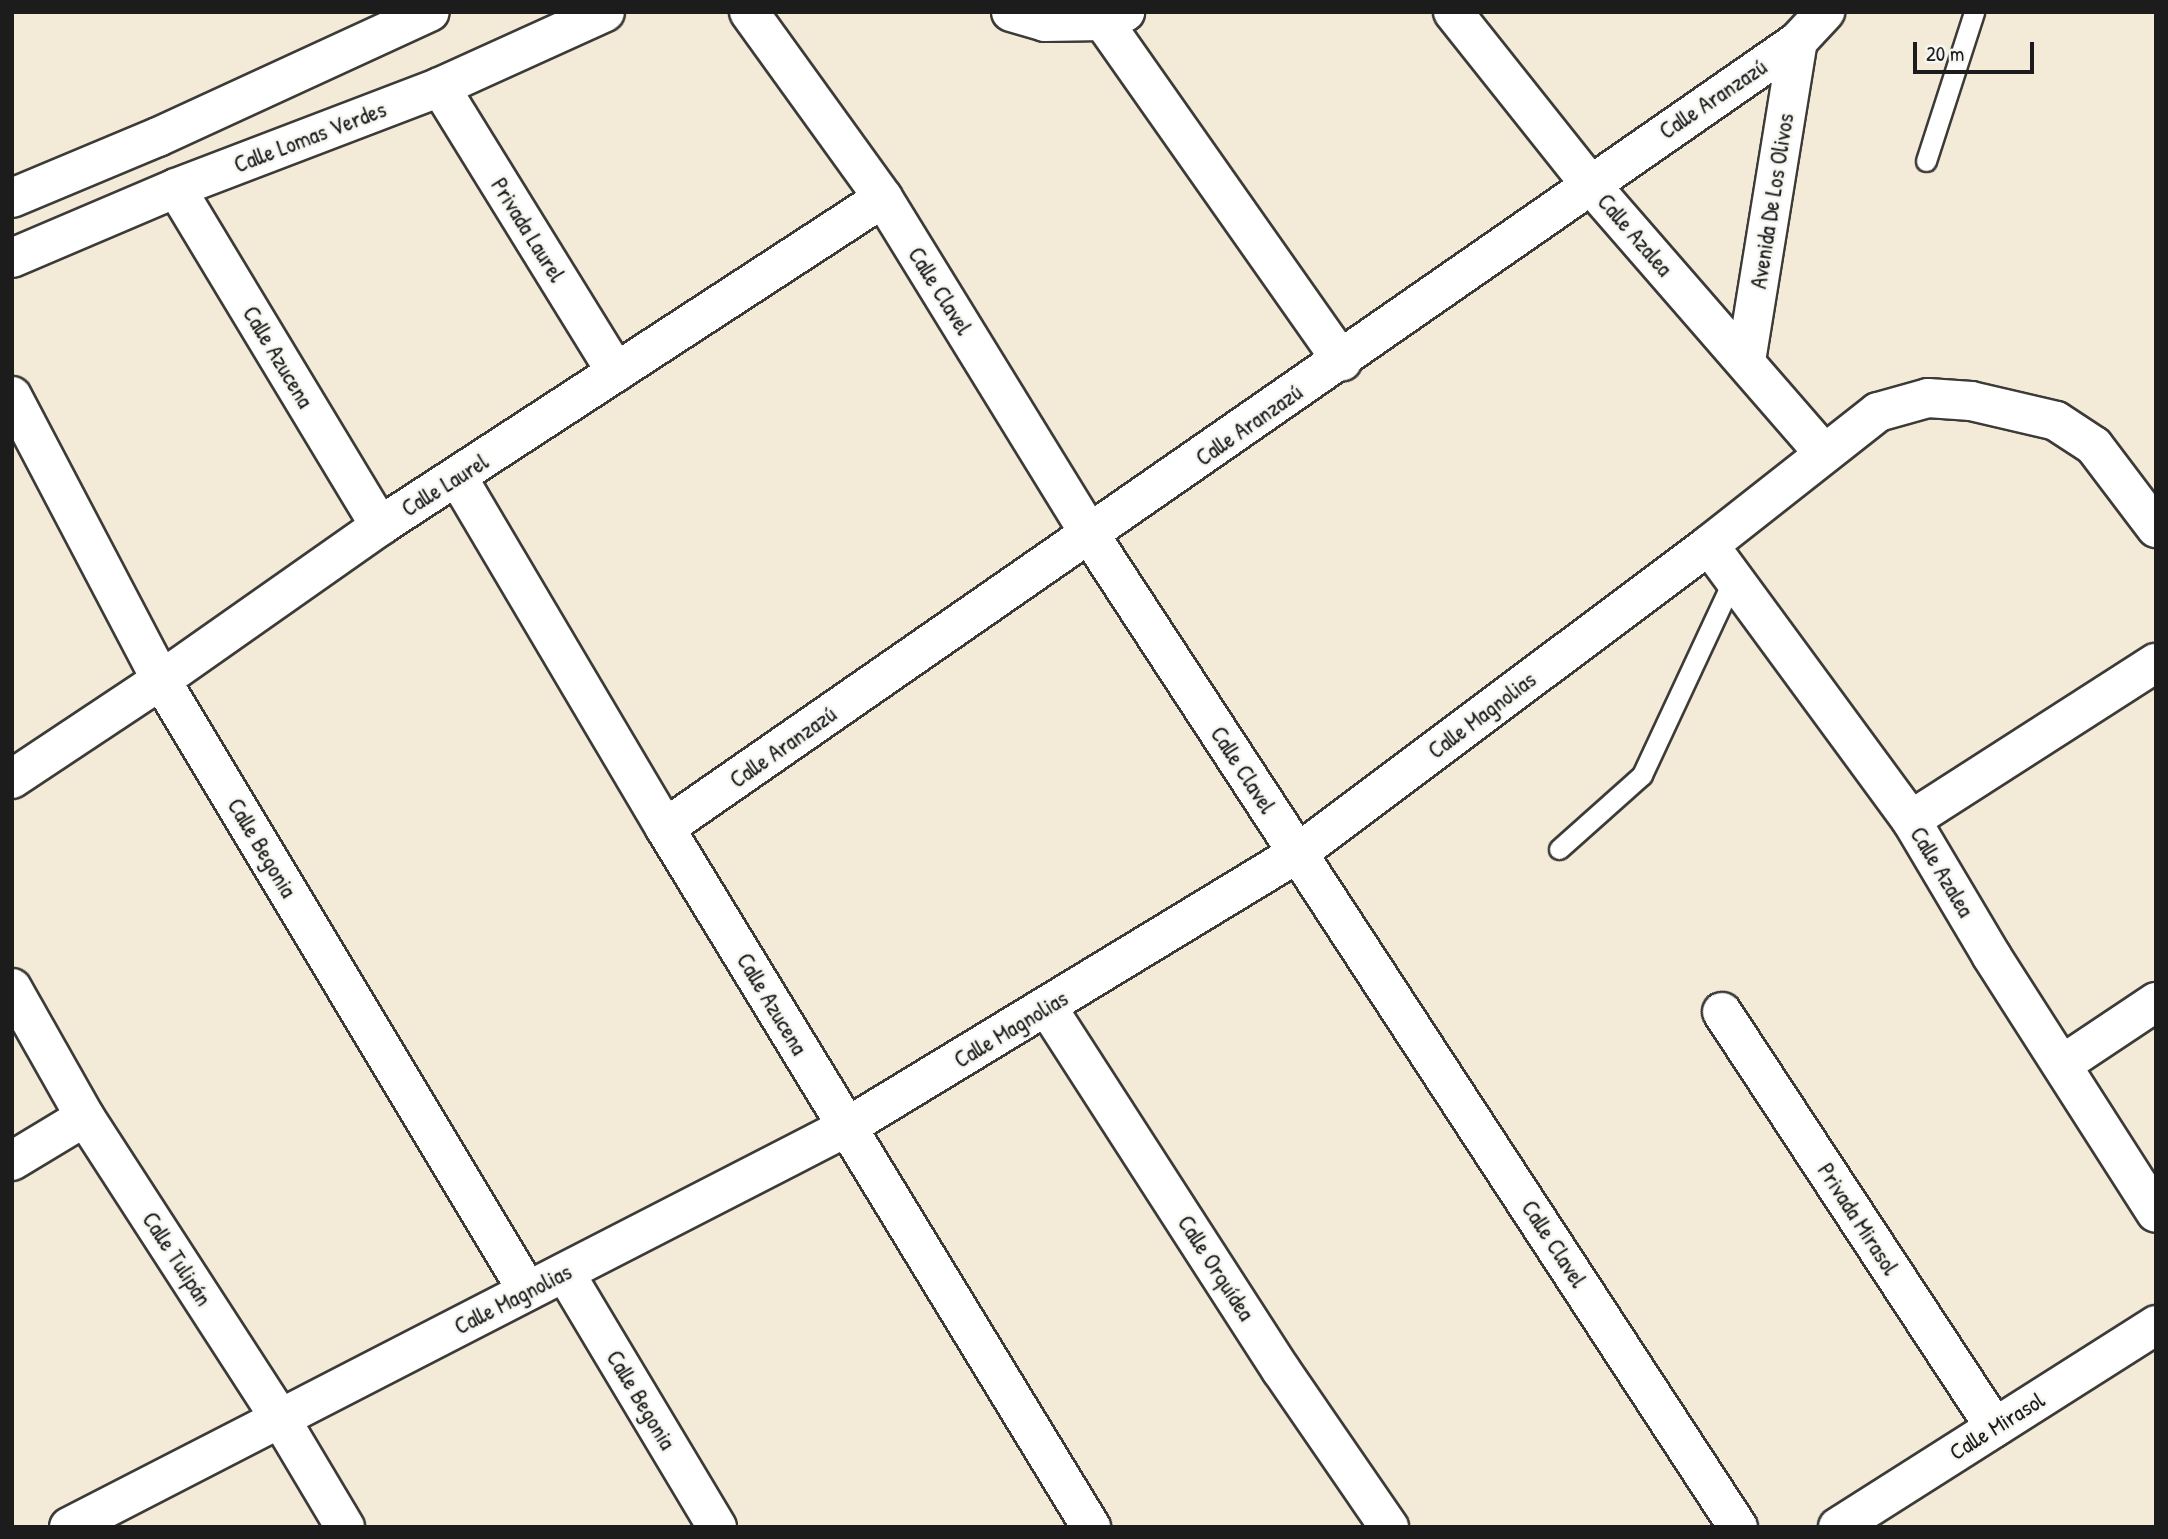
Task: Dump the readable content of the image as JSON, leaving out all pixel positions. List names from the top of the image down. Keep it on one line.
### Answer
{"streets":{"street":["Calle Aranzazú","Calle Lomas Verdes","Avenida De Los Olivos","Privada Laurel","Calle Azalea","Calle Clavel","Calle Azucena","Calle Laurel","Calle Magnolias","Calle Begonia","Privada Mirasol","Calle Tulipán","Calle Orquídea","Calle Mirasol"]},"crossings":[["Calle Aranzazú","Avenida De Los Olivos"],["Calle Aranzazú","Calle Azalea"],["Calle Aranzazú","Calle Clavel"],["Calle Aranzazú","Calle Azucena"],["Calle Lomas Verdes","Privada Laurel"],["Calle Lomas Verdes","Calle Azucena"],["Avenida De Los Olivos","Calle Azalea"],["Privada Laurel","Calle Laurel"],["Calle Azalea","Calle Magnolias"],["Calle Clavel","Calle Laurel"],["Calle Clavel","Calle Magnolias"],["Calle Azucena","Calle Laurel"],["Calle Azucena","Calle Magnolias"],["Calle Laurel","Calle Begonia"],["Calle Magnolias","Calle Begonia"],["Calle Magnolias","Calle Tulipán"],["Calle Magnolias","Calle Orquídea"],["Privada Mirasol","Calle Mirasol"]],"scale_bar":"20 m"}
